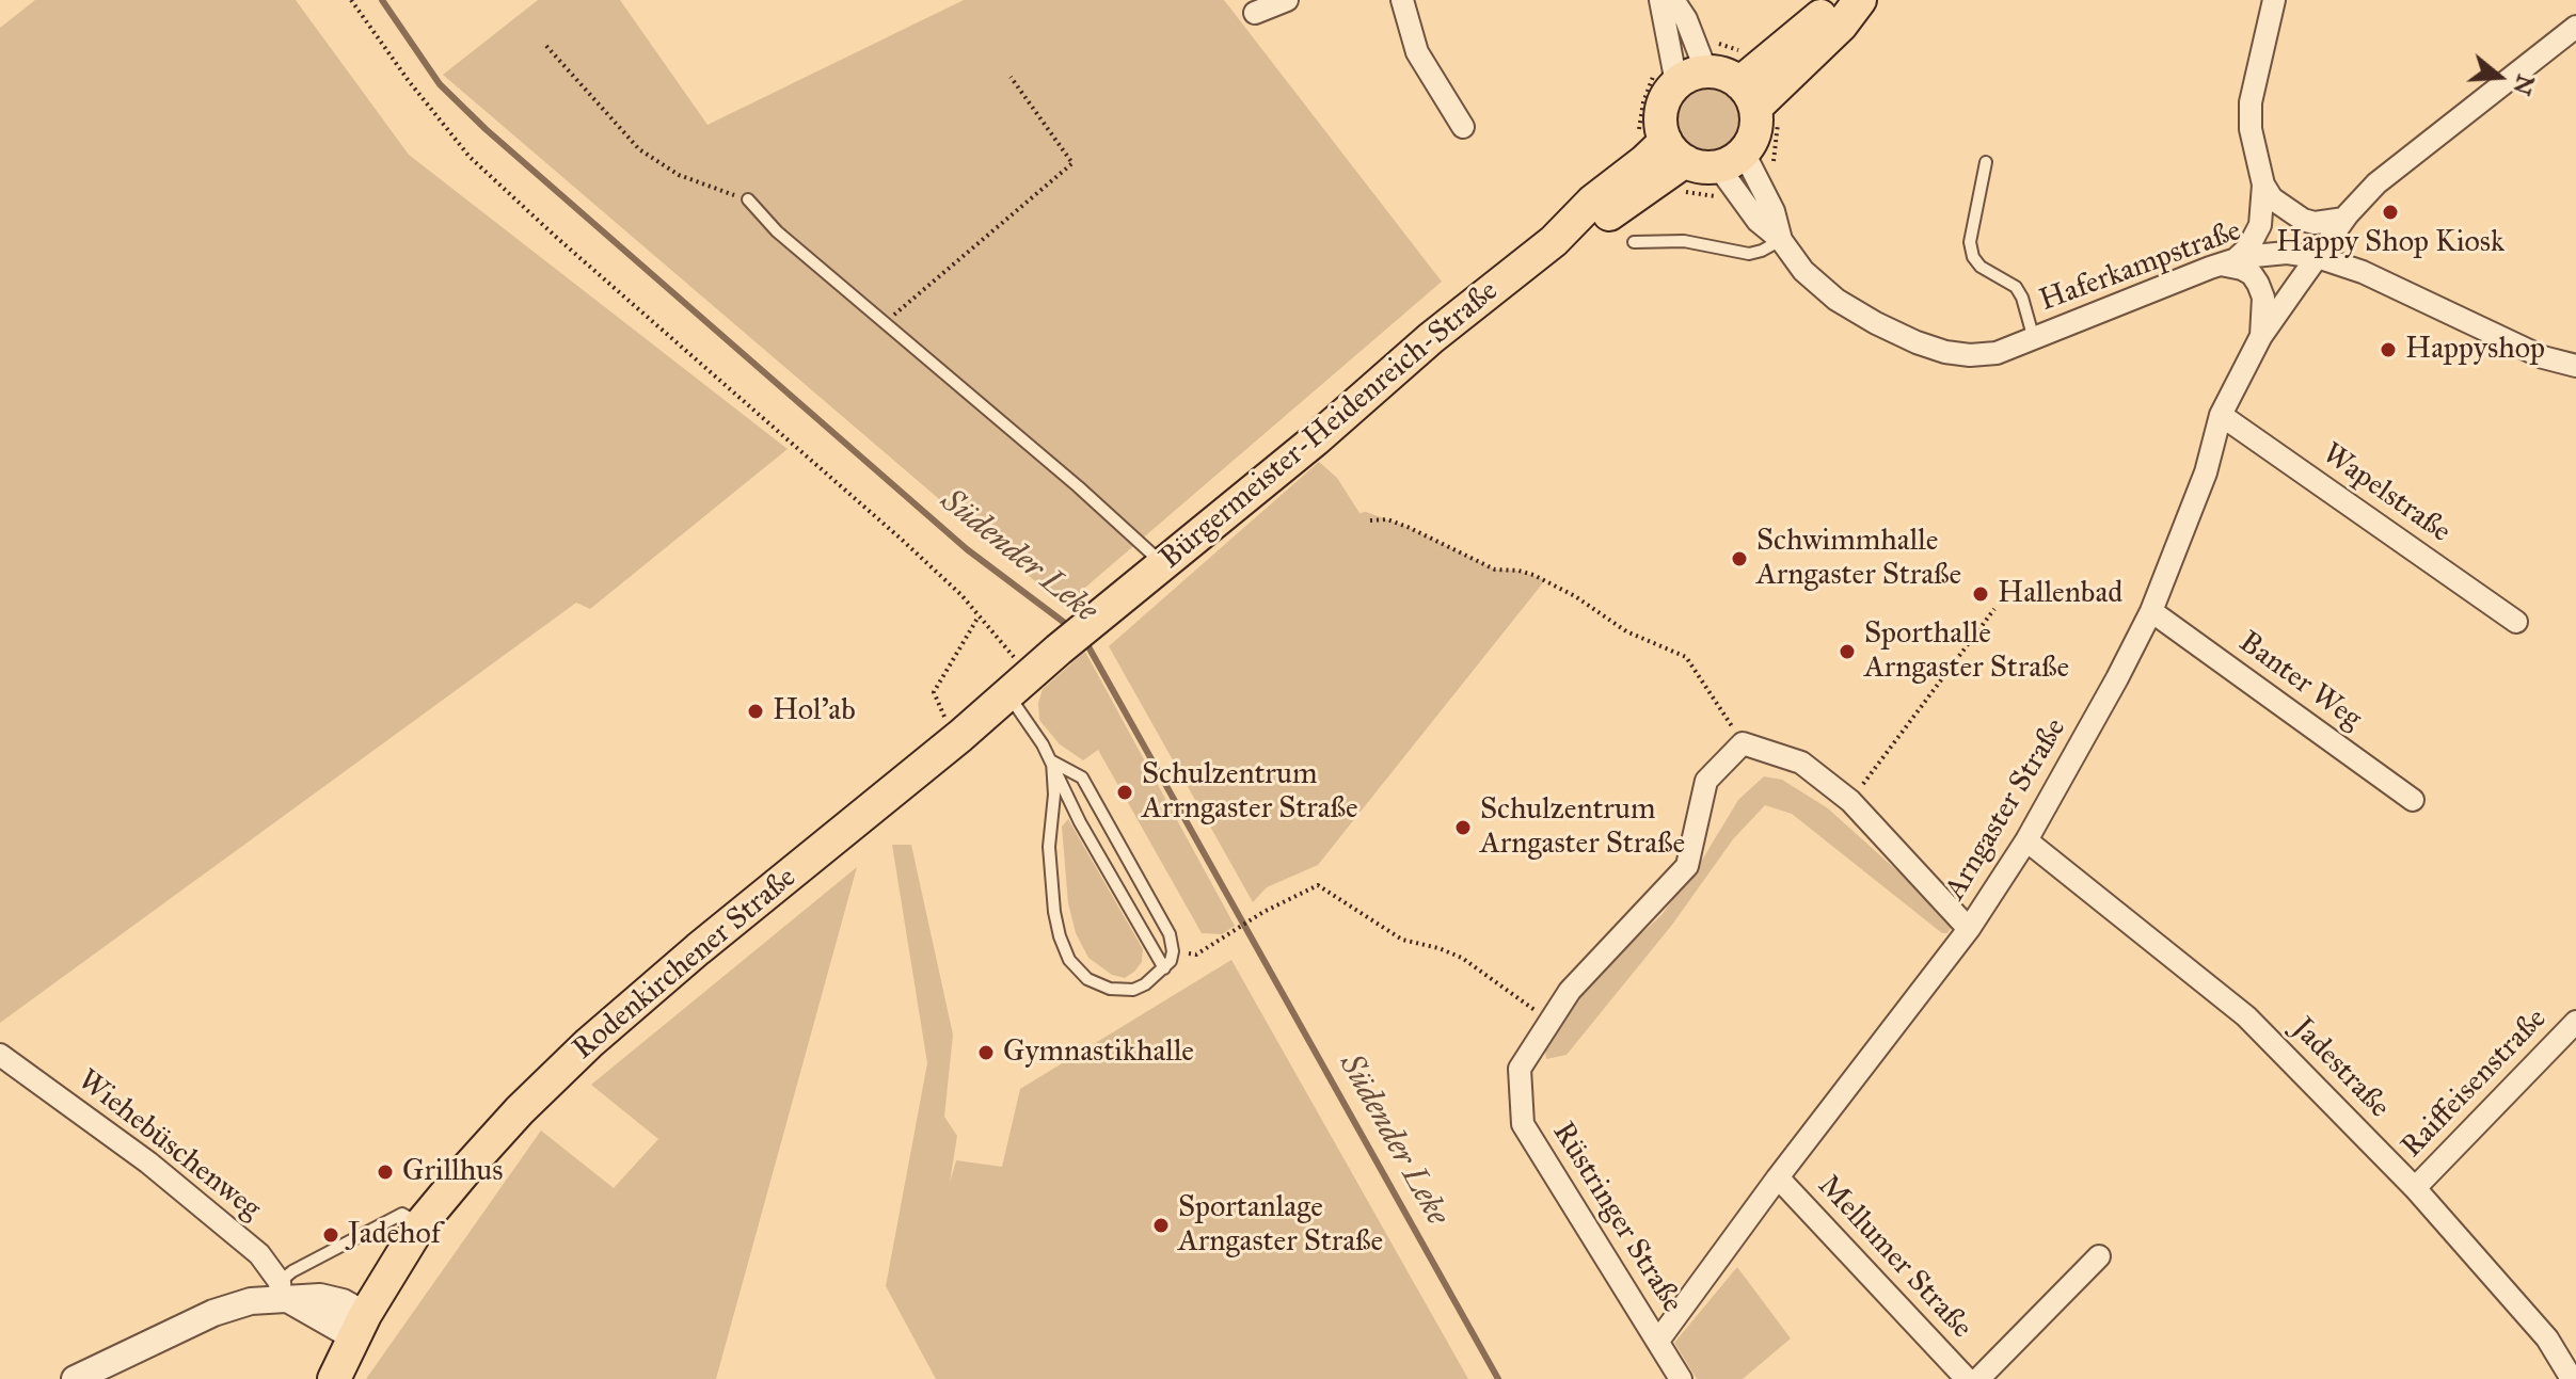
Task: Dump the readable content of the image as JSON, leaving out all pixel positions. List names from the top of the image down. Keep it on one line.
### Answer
{"streets":{"main road":["Bürgermeister-Heidenreich-Straße","Rodenkirchener Straße"],"street":["Haferkampstraße","Wapelstraße","Banter Weg","Arngaster Straße","Jadestraße","Raiffeisenstraße","Wiehebüschenweg","Rüstringer Straße","Mellumer Straße"]},"crossings":[["Haferkampstraße","Bürgermeister-Heidenreich-Straße"],["Haferkampstraße","Arngaster Straße"],["Bürgermeister-Heidenreich-Straße","Rodenkirchener Straße"],["Wapelstraße","Arngaster Straße"],["Banter Weg","Arngaster Straße"],["Arngaster Straße","Jadestraße"],["Arngaster Straße","Rüstringer Straße"],["Arngaster Straße","Mellumer Straße"],["Jadestraße","Raiffeisenstraße"]],"water":["Südender Leke"],"places":["Happy Shop Kiosk","Happyshop","Schwimmhalle Arngaster Straße","Hallenbad","Sporthalle Arngaster Straße","Hol'ab","Schulzentrum Arrngaster Straße","Schulzentrum Arngaster Straße","Gymnastikhalle","Grillhus","Sportanlage Arngaster Straße","Jadehof"],"north":"right"}
